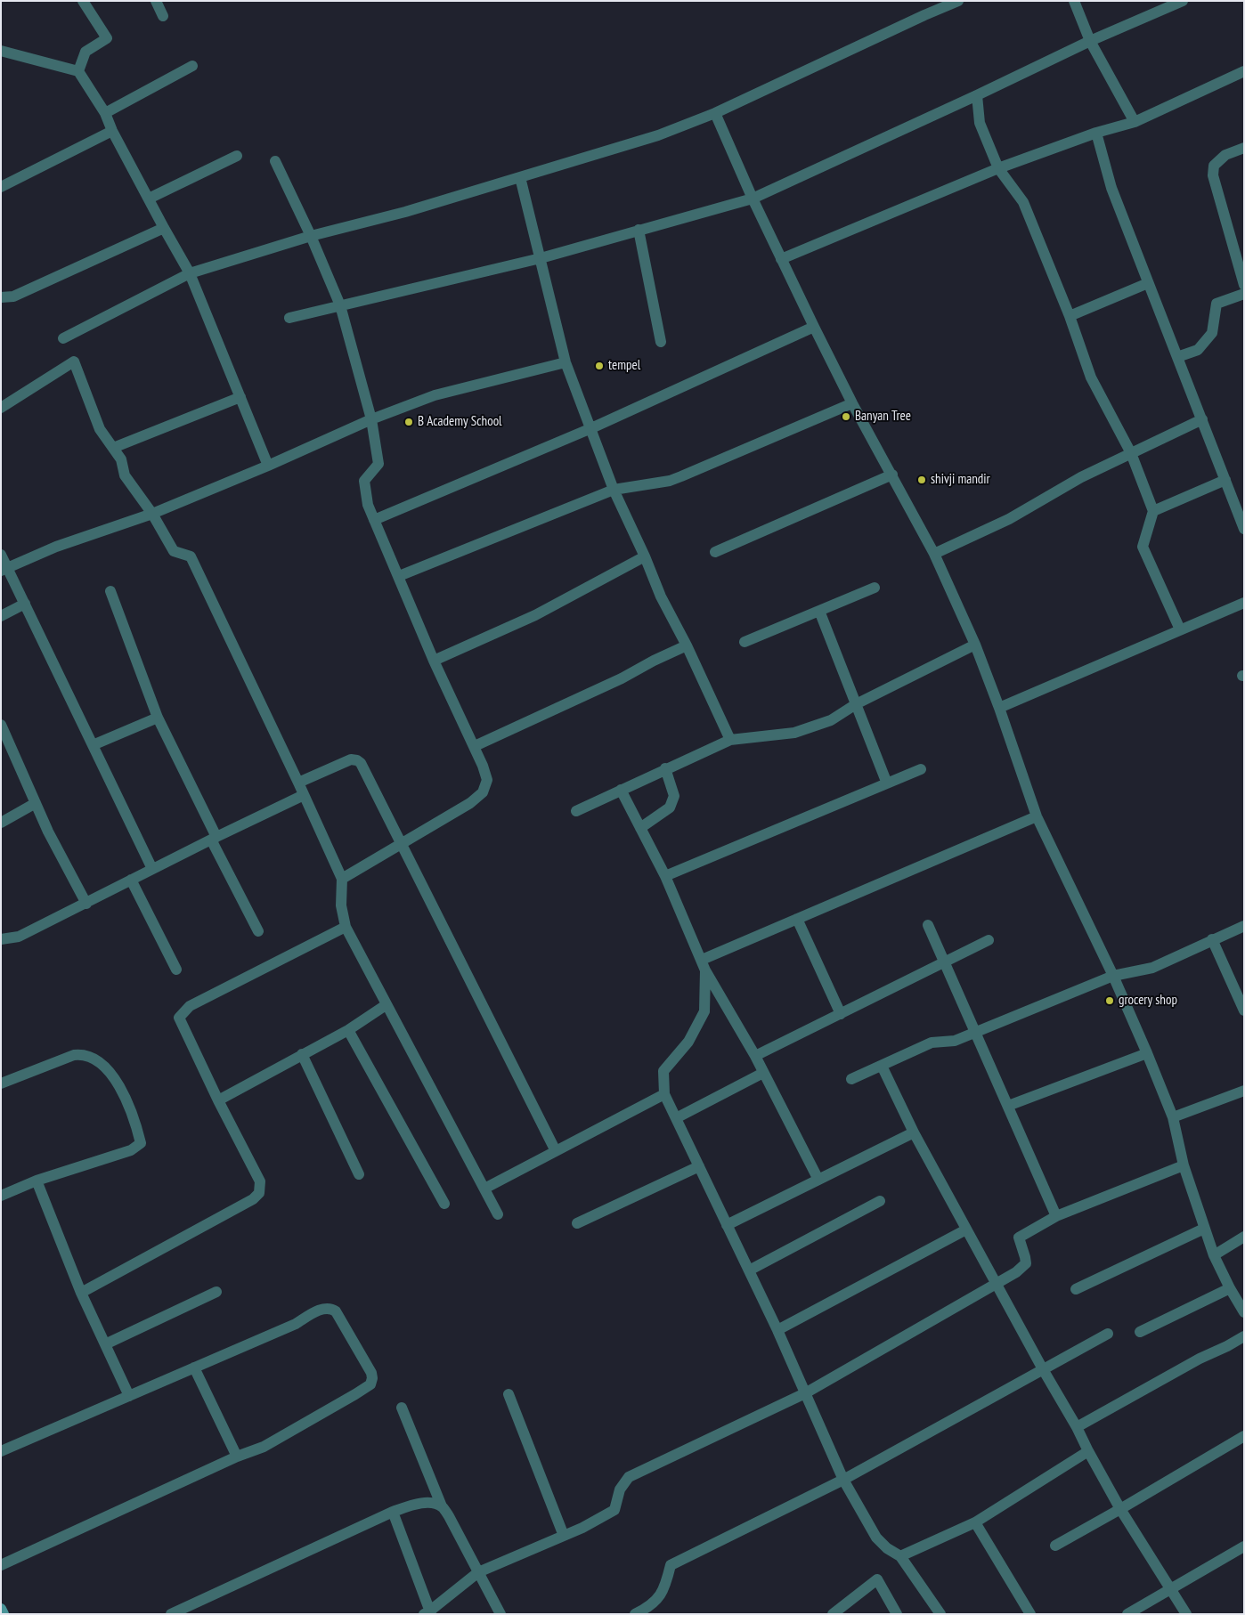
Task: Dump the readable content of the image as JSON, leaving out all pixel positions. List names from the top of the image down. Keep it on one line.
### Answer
{"places":["tempel","Banyan Tree","B Academy School","shivji mandir","grocery shop"]}
